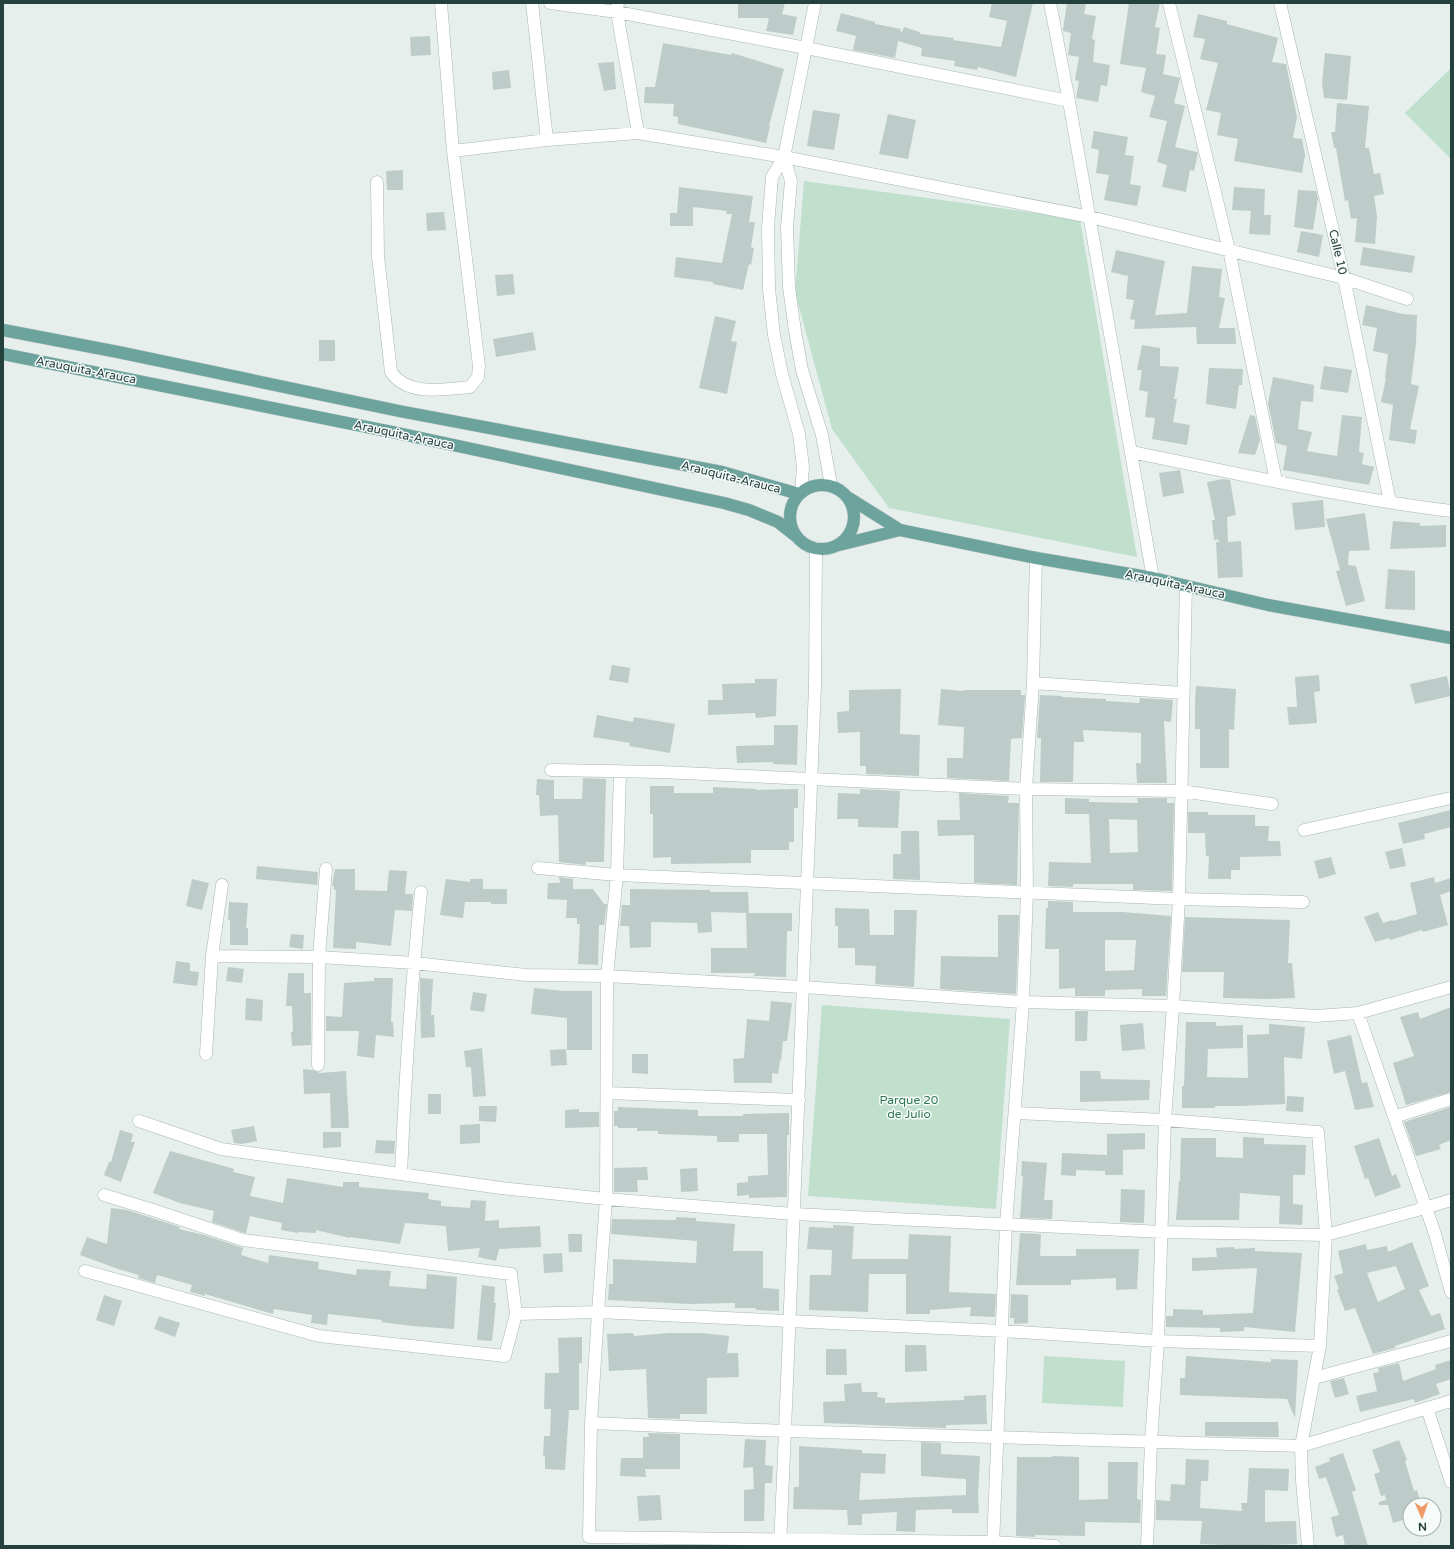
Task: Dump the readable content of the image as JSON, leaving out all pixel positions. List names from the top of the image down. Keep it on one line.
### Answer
{"streets":{"main road":["Arauquita-Arauca"],"street":["Calle 10"]},"parks":["Parque 20 de Julio"],"north":"bottom"}
